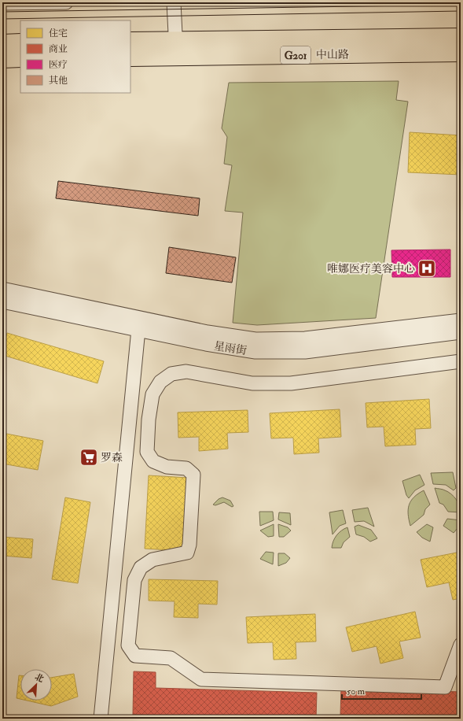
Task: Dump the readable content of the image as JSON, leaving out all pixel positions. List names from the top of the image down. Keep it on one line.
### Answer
{"streets":{"highway":["中山路","G201"],"street":["星雨街"]},"places":{"hospital":["唯娜医疗美容中心"],"supermarket":["罗森"]},"legend":["住宅","商业","医疗","其他"],"scale_bar":"50 m","north":"top right"}
